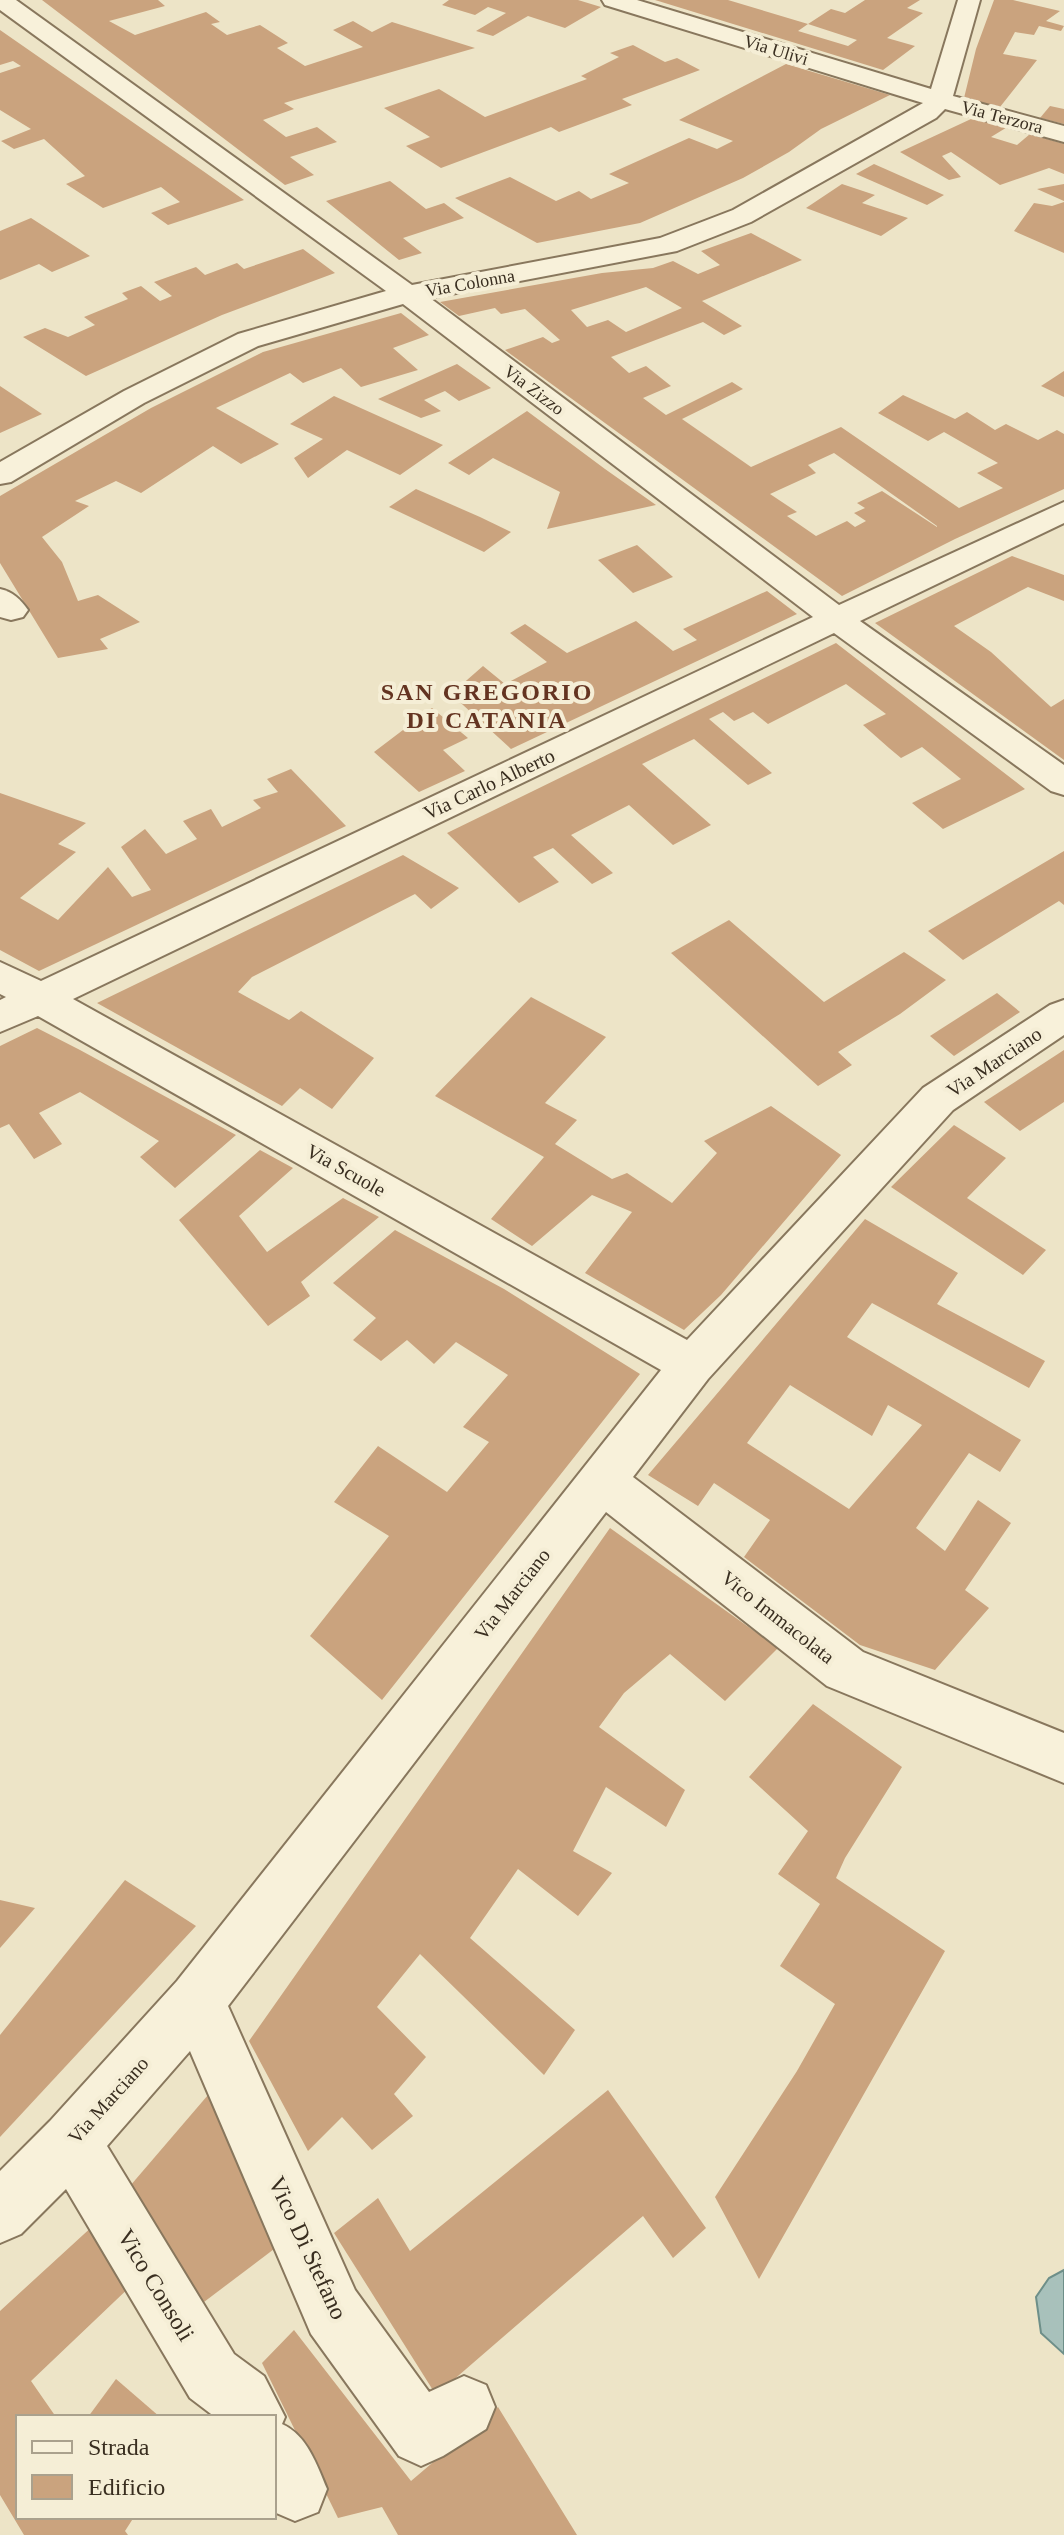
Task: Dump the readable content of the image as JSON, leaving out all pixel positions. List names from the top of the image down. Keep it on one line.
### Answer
{"streets":{"street":["Via Ulivi","Via Terzora","Via Colonna","Via Zizzo","Via Carlo Alberto","Via Marciano","Via Scuole","Vico Immacolata","Vico Di Stefano","Vico Consoli"]},"crossings":[["Via Ulivi","Via Terzora"],["Via Ulivi","Via Colonna"],["Via Terzora","Via Colonna"],["Via Colonna","Via Zizzo"],["Via Zizzo","Via Carlo Alberto"],["Via Carlo Alberto","Via Scuole"],["Via Marciano","Via Scuole"],["Via Marciano","Vico Immacolata"],["Via Marciano","Vico Di Stefano"],["Via Marciano","Vico Consoli"]],"districts":["SAN GREGORIO DI CATANIA"],"legend":["Strada","Edificio"]}
